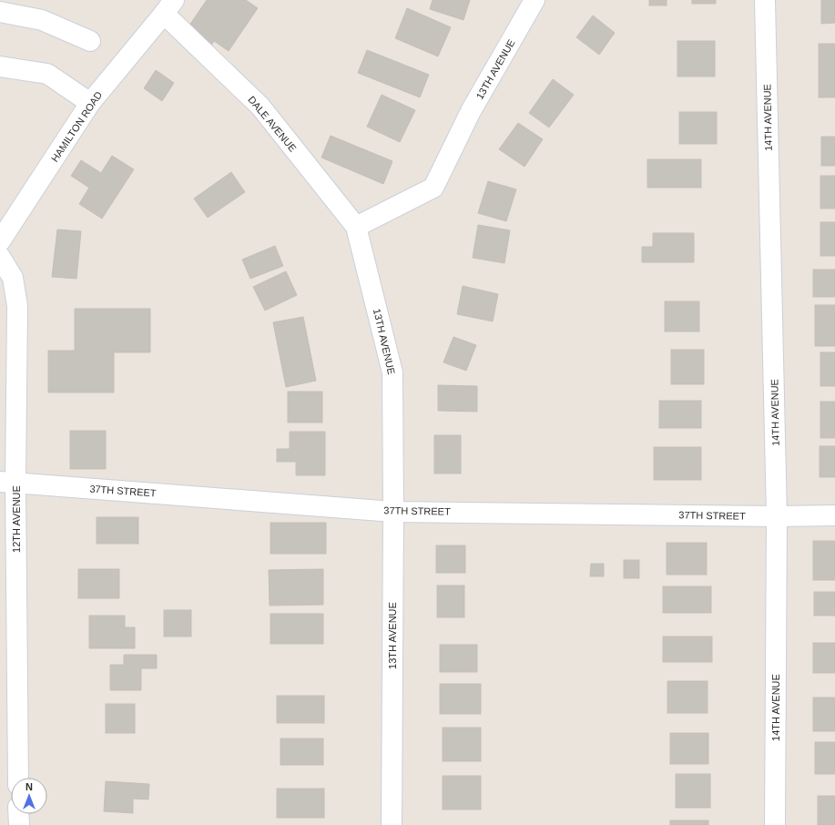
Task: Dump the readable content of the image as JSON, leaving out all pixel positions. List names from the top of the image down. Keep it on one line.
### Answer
{"streets":{"street":["13TH AVENUE","14TH AVENUE","DALE AVENUE","HAMILTON ROAD","37TH STREET","12TH AVENUE"]},"crossings":[["13TH AVENUE","DALE AVENUE"],["13TH AVENUE","37TH STREET"],["14TH AVENUE","37TH STREET"],["DALE AVENUE","HAMILTON ROAD"],["37TH STREET","12TH AVENUE"]],"north":"top"}
